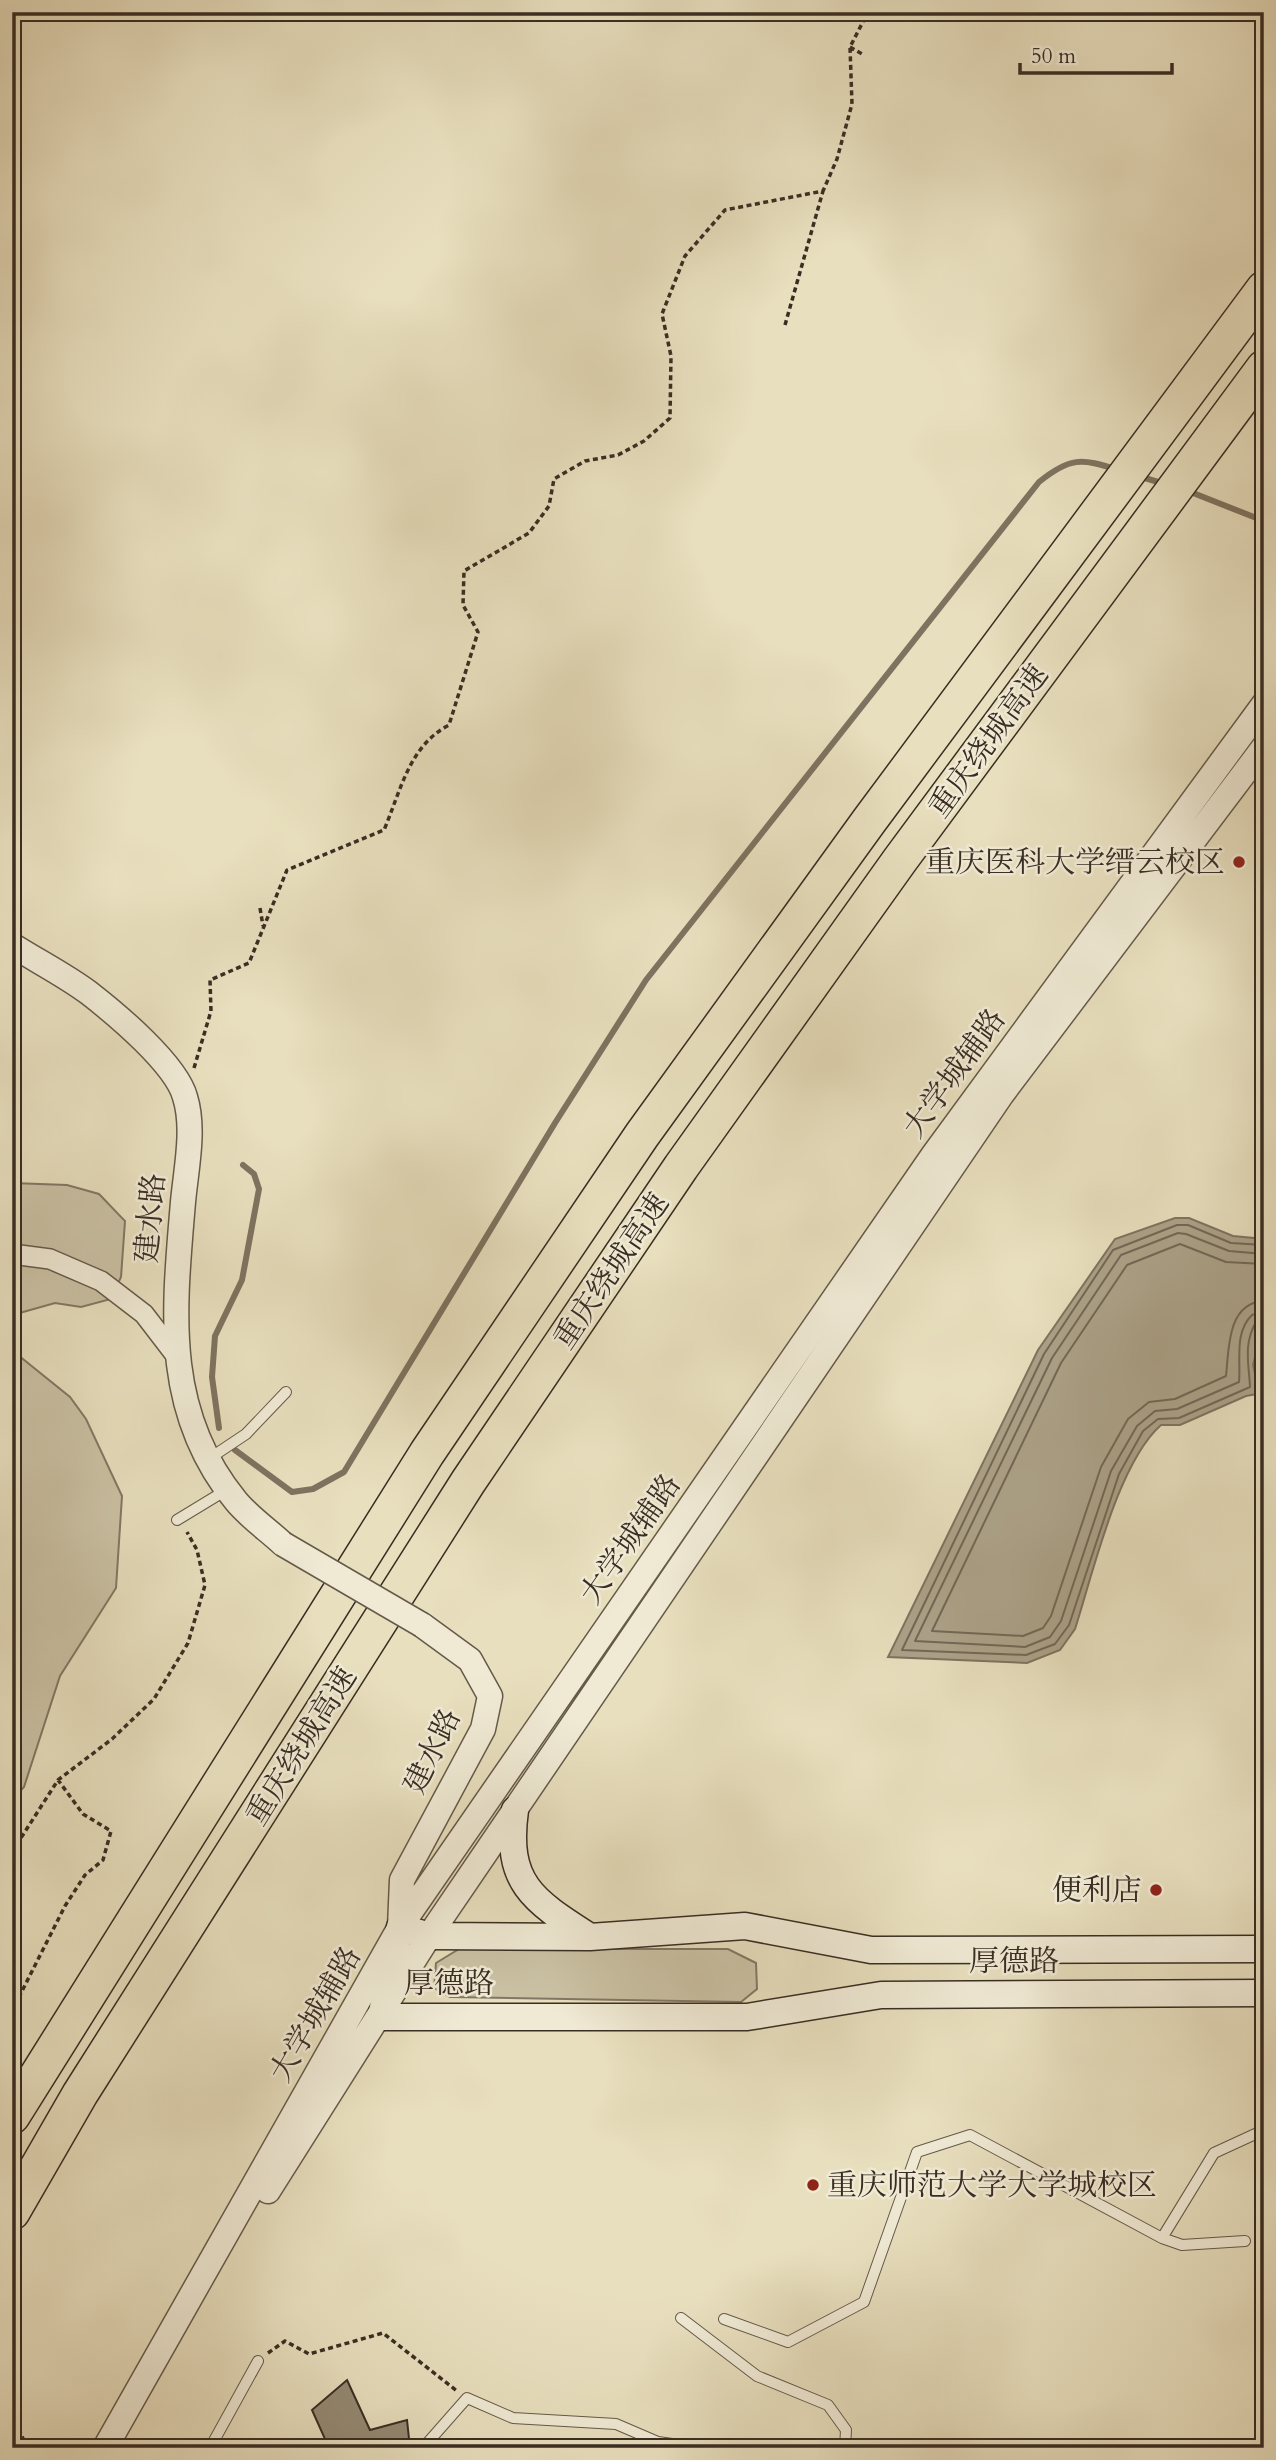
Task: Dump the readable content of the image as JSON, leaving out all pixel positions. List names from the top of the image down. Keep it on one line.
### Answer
{"streets":{"highway":["重庆绕城高速"],"main road":["厚德路"],"street":["大学城辅路","建水路"]},"crossings":[["大学城辅路","建水路"],["大学城辅路","厚德路"],["建水路","厚德路"]],"places":["重庆医科大学缙云校区","便利店","重庆师范大学大学城校区"],"scale_bar":"50 m"}
